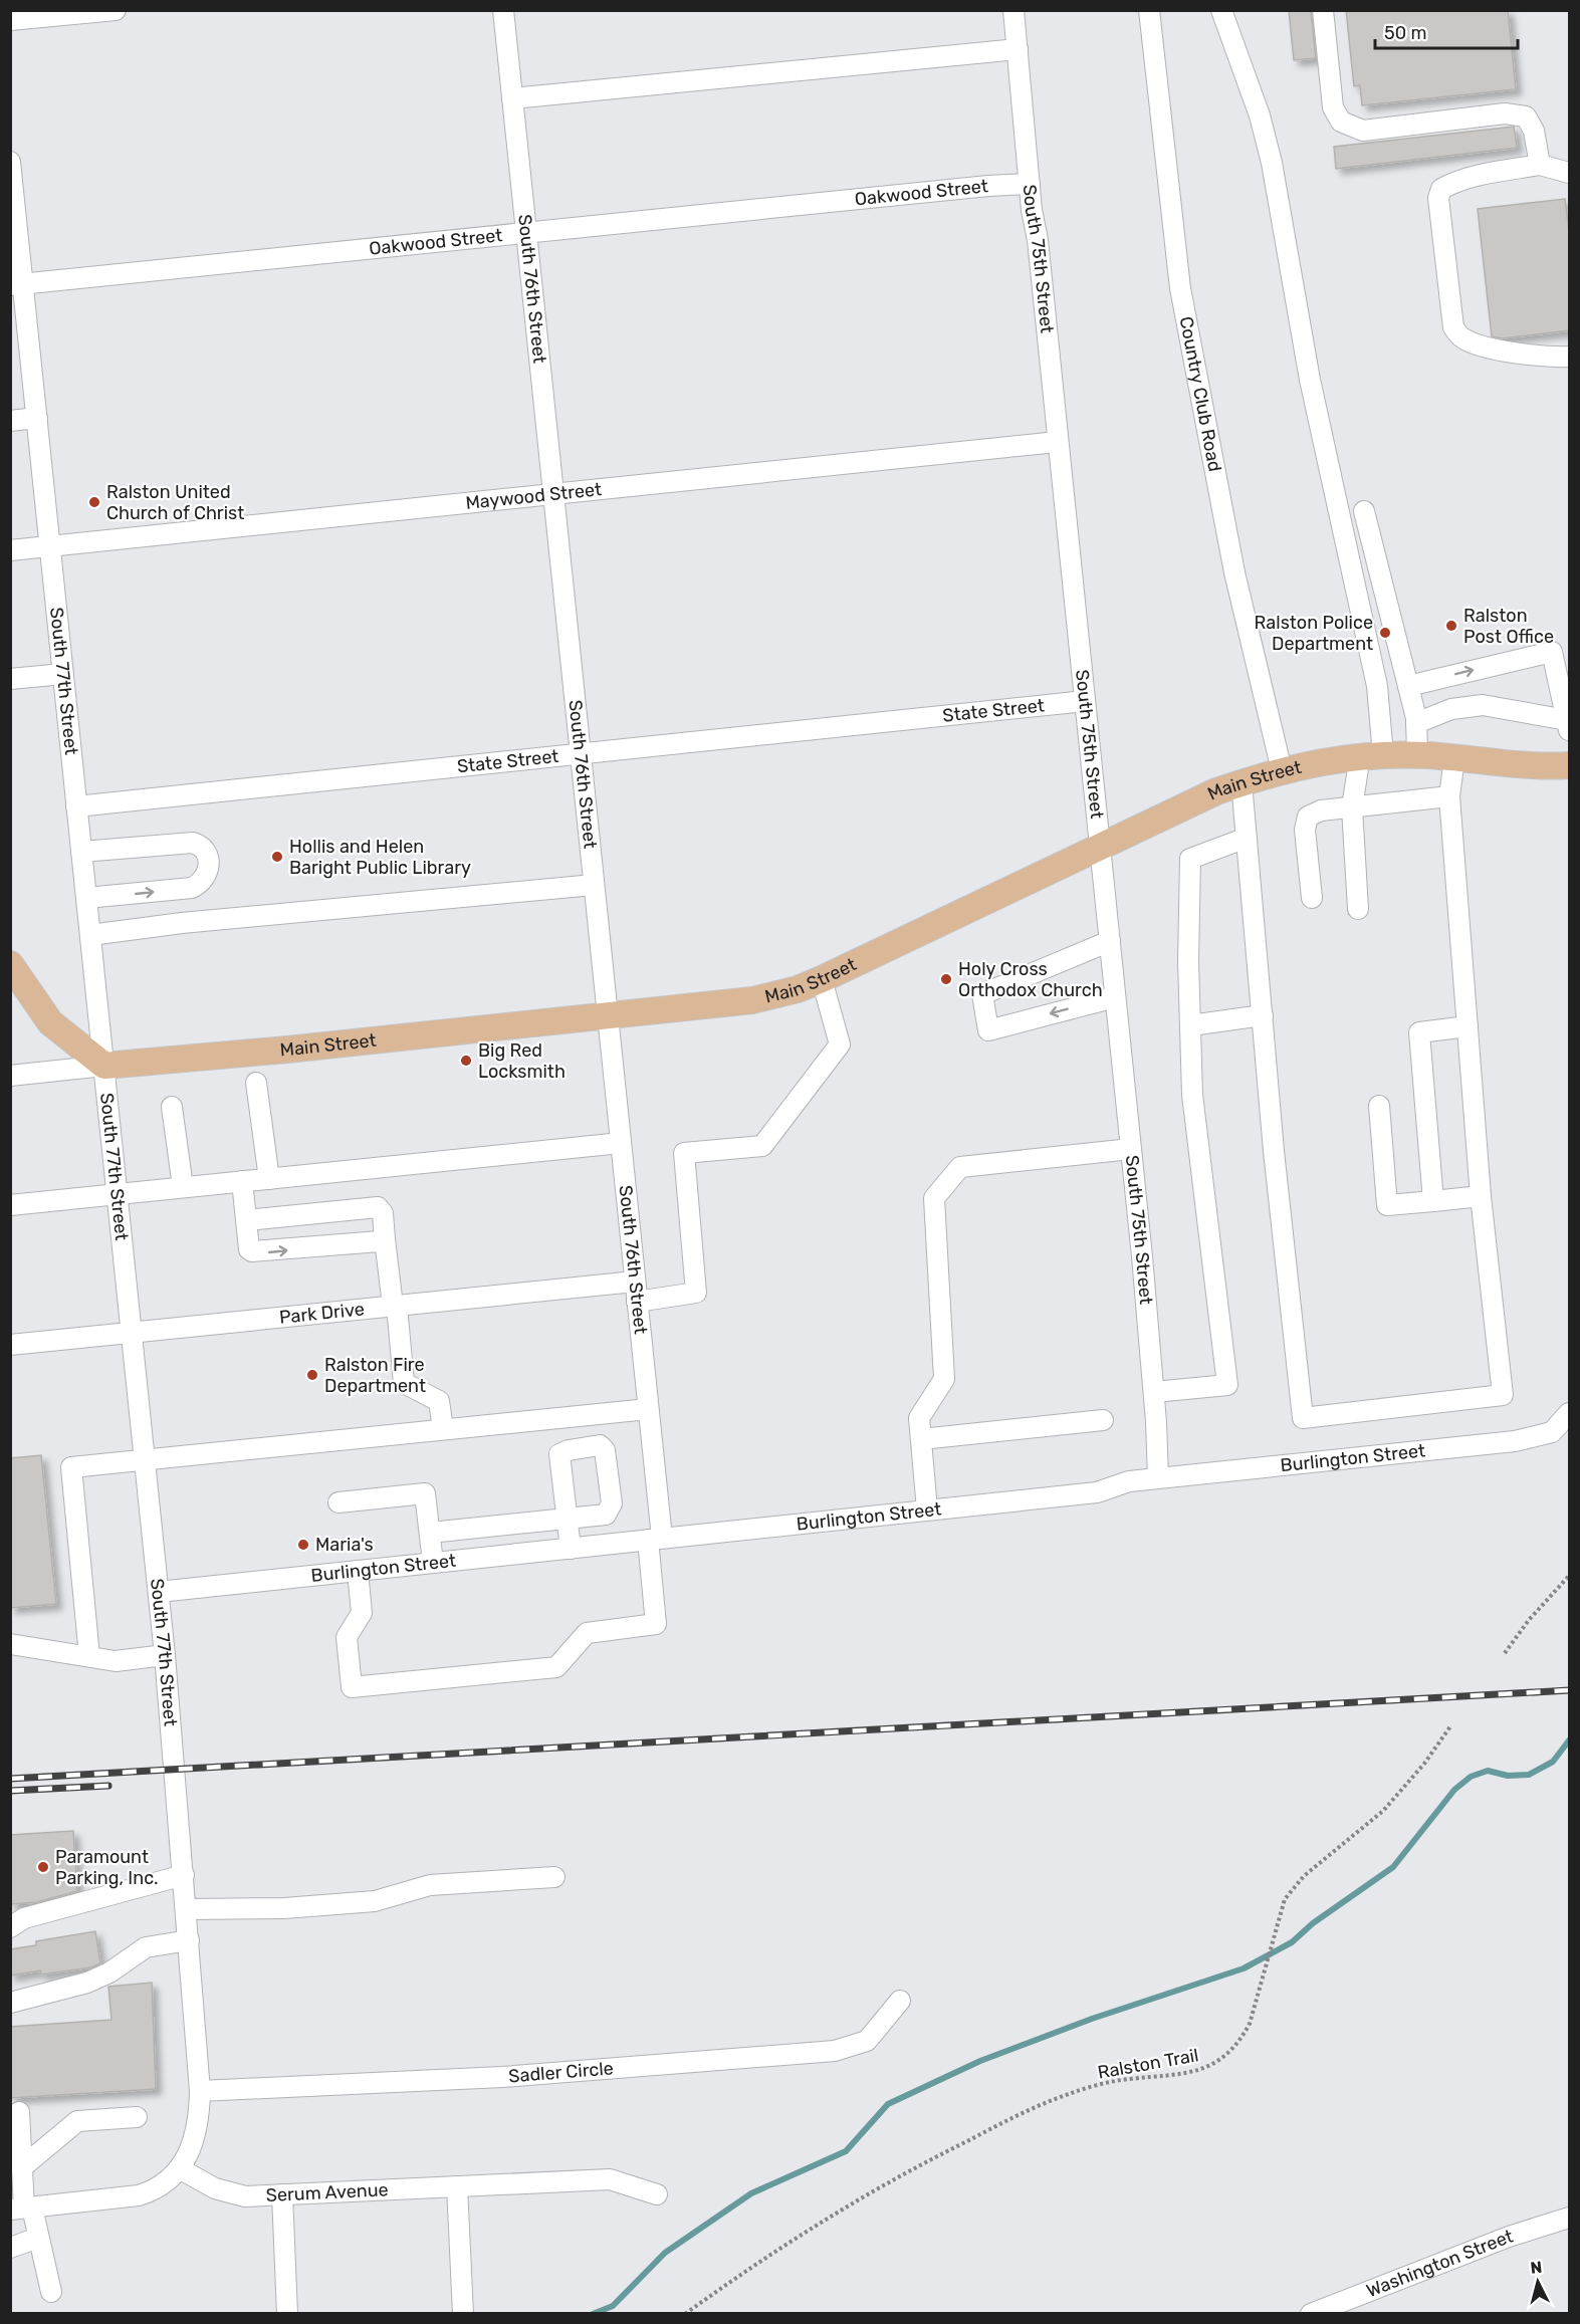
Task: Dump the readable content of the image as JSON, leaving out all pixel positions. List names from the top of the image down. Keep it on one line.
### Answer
{"streets":{"main road":["Main Street"],"street":["Oakwood Street","South 75th Street","South 76th Street","Country Club Road","Maywood Street","South 77th Street","State Street","Park Drive","Burlington Street","Sadler Circle","Serum Avenue","Washington Street"],"path":["Ralston Trail"]},"crossings":[["Oakwood Street","South 75th Street"],["Oakwood Street","South 76th Street"],["Oakwood Street","South 77th Street"],["South 75th Street","Maywood Street"],["South 75th Street","State Street"],["South 75th Street","Main Street"],["South 75th Street","Burlington Street"],["South 76th Street","Maywood Street"],["South 76th Street","State Street"],["South 76th Street","Main Street"],["South 76th Street","Park Drive"],["South 76th Street","Burlington Street"],["Country Club Road","Main Street"],["Maywood Street","South 77th Street"],["South 77th Street","State Street"],["South 77th Street","Main Street"],["South 77th Street","Park Drive"],["South 77th Street","Burlington Street"],["South 77th Street","Sadler Circle"],["South 77th Street","Serum Avenue"]],"places":["Ralston United Church of Christ","Ralston Post Office","Ralston Police Department","Hollis and Helen Baright Public Library","Holy Cross Orthodox Church","Big Red Locksmith","Ralston Fire Department","Maria's","Paramount Parking, Inc."],"scale_bar":"50 m","north":"top"}
